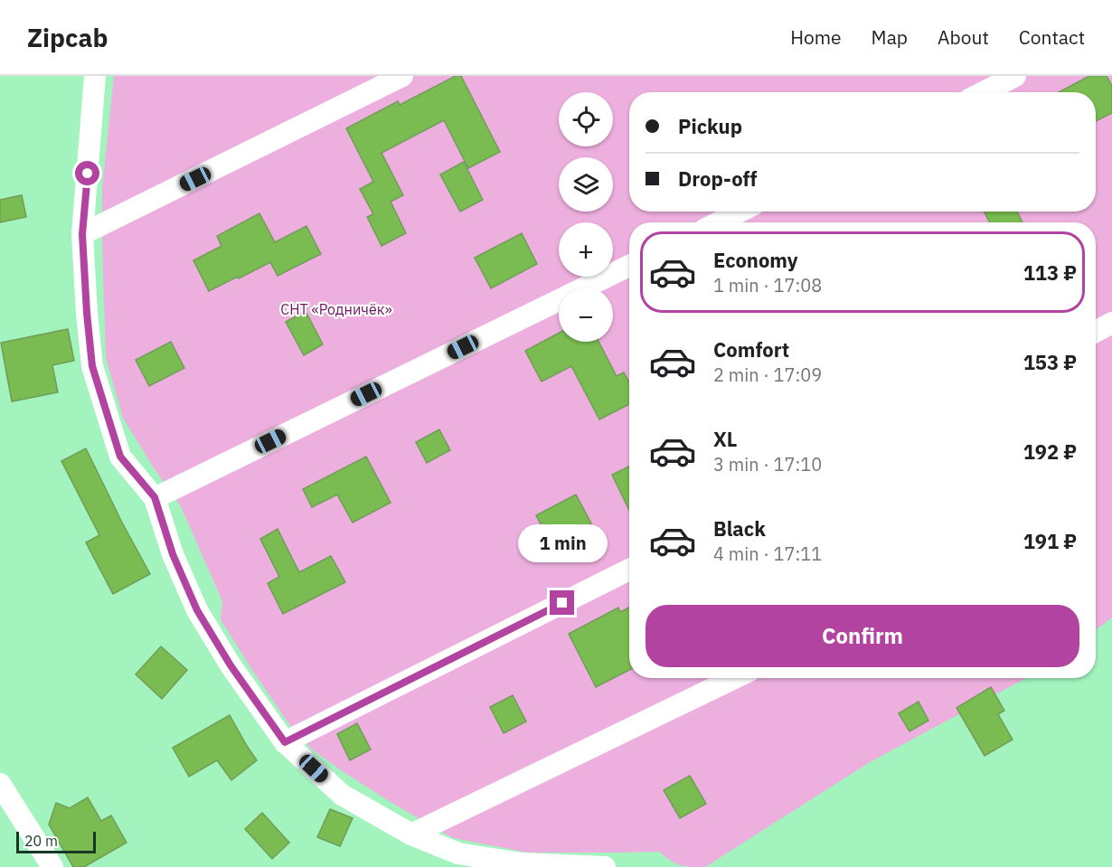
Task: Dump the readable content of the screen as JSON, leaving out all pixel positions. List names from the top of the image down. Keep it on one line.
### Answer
{"parks":["СНТ «Родничёк»"],"scale_bar":"20 m","page":{"header":"Zipcab","nav":["Home","Map","About","Contact"],"map_buttons":["+","−"],"banner":["Pickup","Drop-off"],"list":[{"name":"Economy","note":"1 min · 17:08","value":"113 ₽"},{"name":"Comfort","note":"2 min · 17:09","value":"153 ₽"},{"name":"XL","note":"3 min · 17:10","value":"192 ₽"},{"name":"Black","note":"4 min · 17:11","value":"191 ₽"}],"bubble":"1 min","buttons":"Confirm","scale":"20 m"}}
